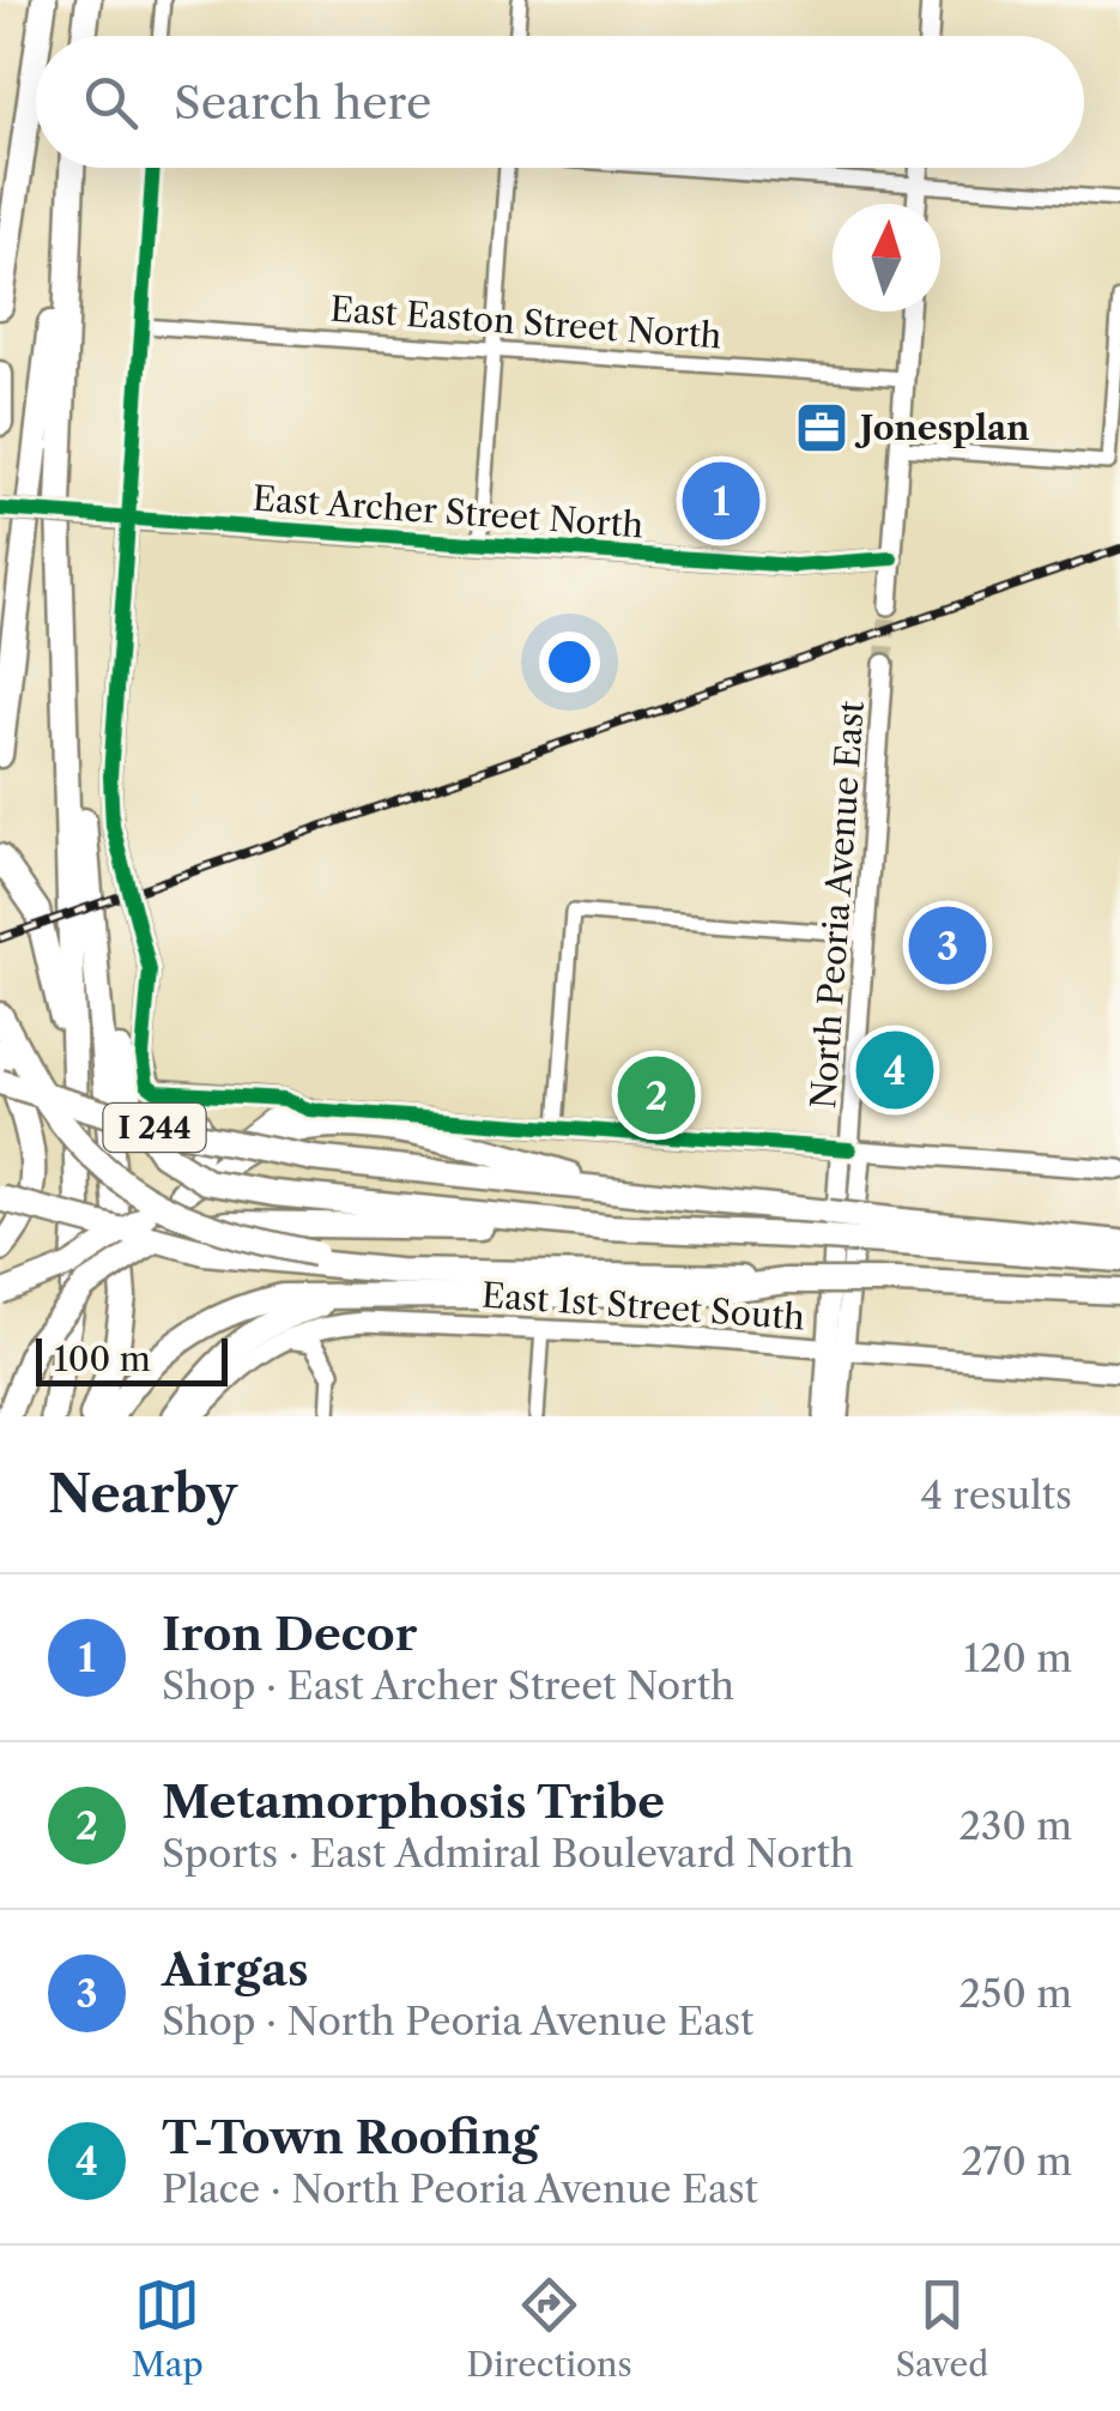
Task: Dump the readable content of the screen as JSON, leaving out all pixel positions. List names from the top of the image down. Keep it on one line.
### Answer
{"streets":{"highway":["I 244"],"street":["East Easton Street North","East Archer Street North","North Peoria Avenue East","East 1st Street South"]},"crossings":[["North Peoria Avenue East","East 1st Street South"]],"places":{"office":["Jonesplan"]},"scale_bar":"100 m","north":"top","page":{"search":"Search here","pins":["1","3","4","2"],"scale":"100 m","heading":["Nearby","4 results"],"list":[{"mark":"1","name":"Iron Decor","note":"Shop · East Archer Street North","value":"120 m"},{"mark":"2","name":"Metamorphosis Tribe","note":"Sports · East Admiral Boulevard North","value":"230 m"},{"mark":"3","name":"Airgas","note":"Shop · North Peoria Avenue East","value":"250 m"},{"mark":"4","name":"T-Town Roofing","note":"Place · North Peoria Avenue East","value":"270 m"}],"nav":["Map","Directions","Saved"]}}
